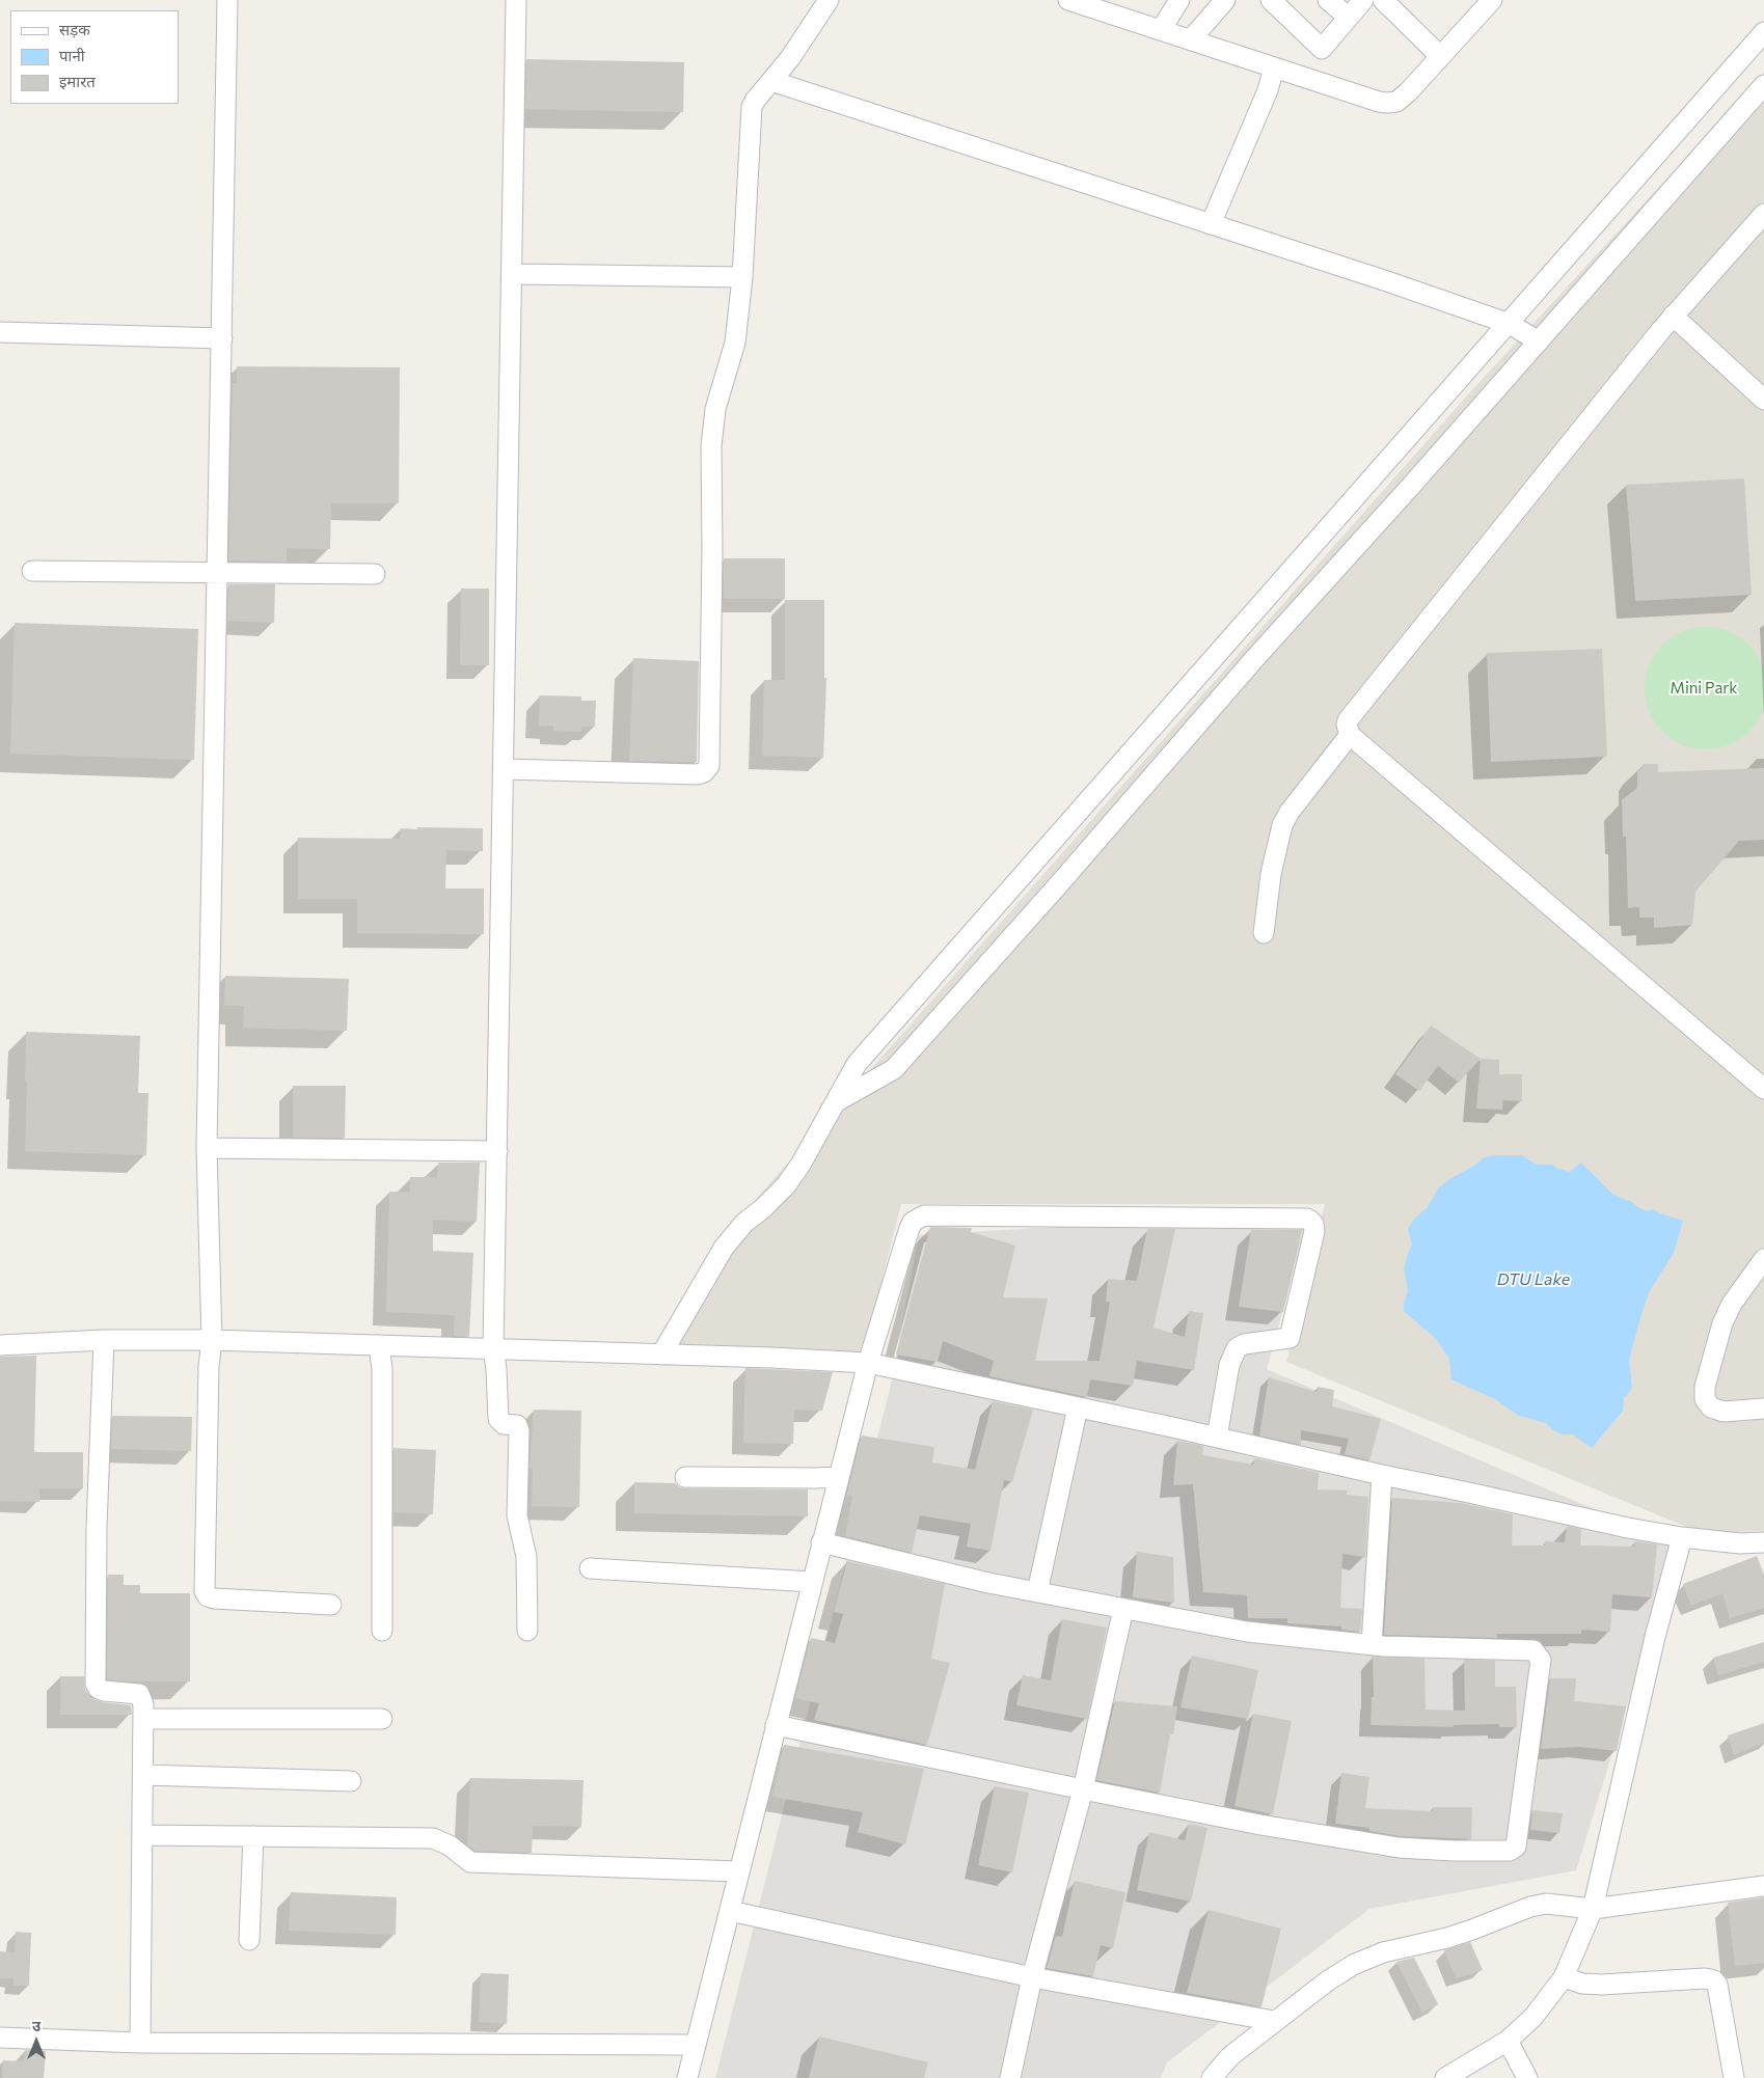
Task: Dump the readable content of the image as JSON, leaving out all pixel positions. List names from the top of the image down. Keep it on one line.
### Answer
{"water":["DTU Lake"],"parks":["Mini Park"],"legend":["सड़क","पानी","इमारत"],"north":"top"}
